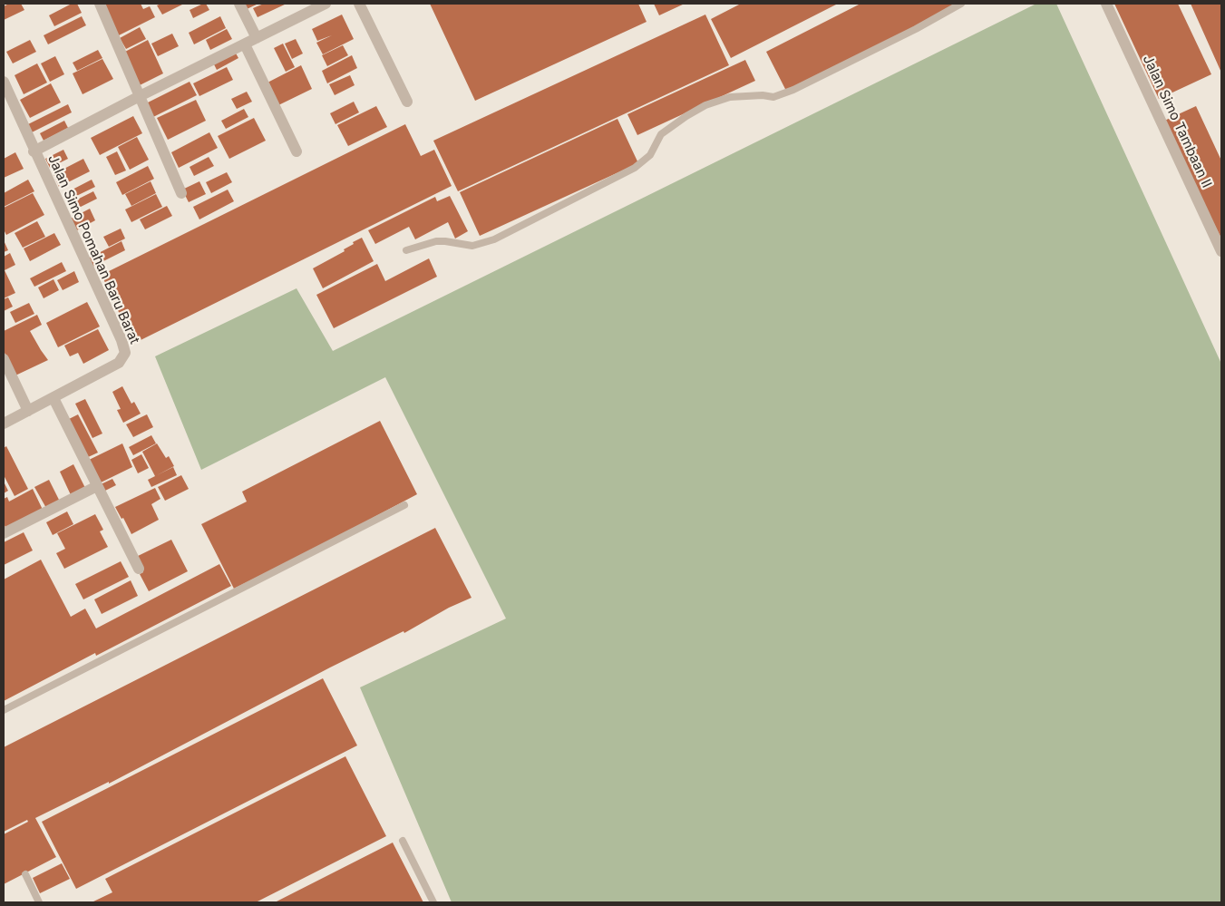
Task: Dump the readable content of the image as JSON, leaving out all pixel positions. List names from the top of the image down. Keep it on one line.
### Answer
{"streets":{"street":["Jalan Simo Tambaan II","Jalan Simo Pomahan Baru Barat"]}}
